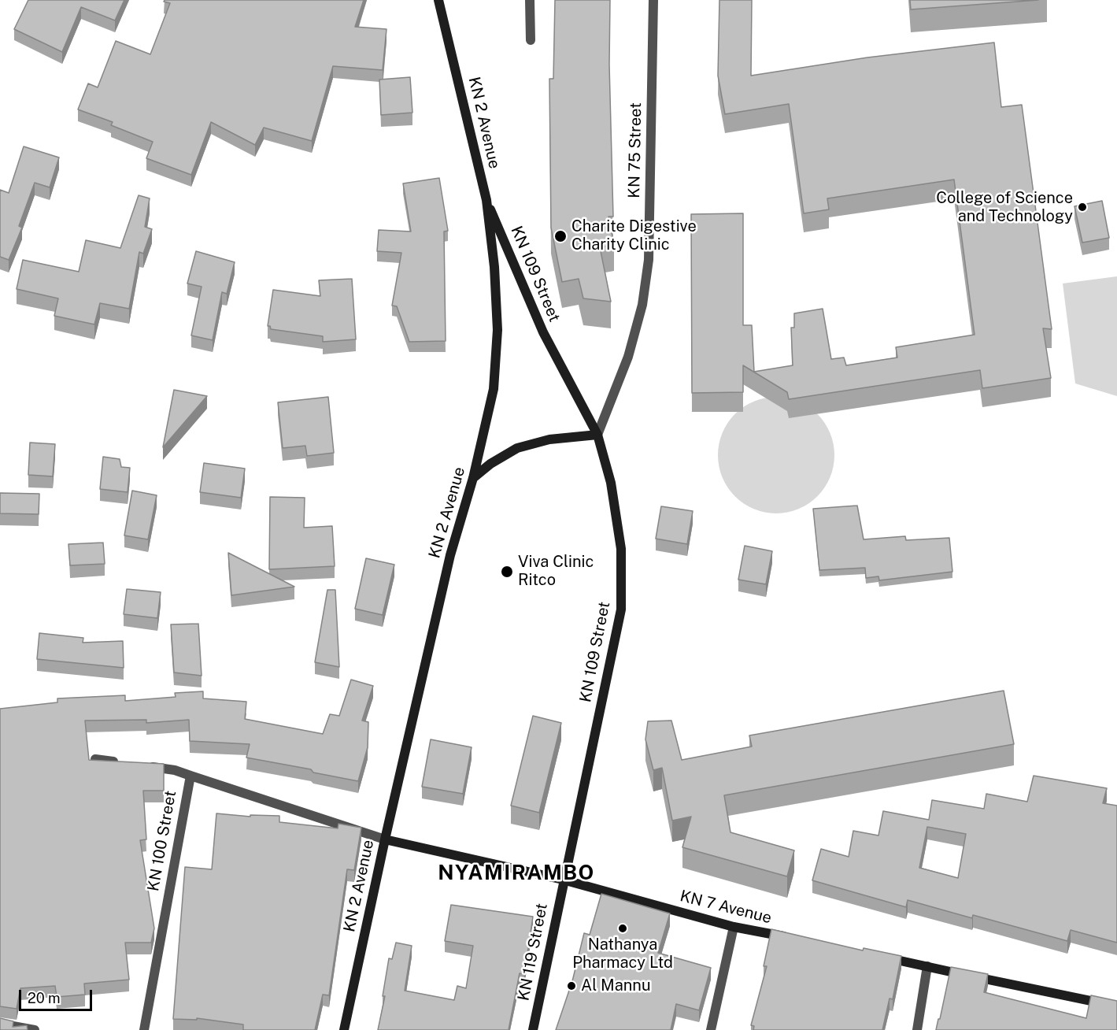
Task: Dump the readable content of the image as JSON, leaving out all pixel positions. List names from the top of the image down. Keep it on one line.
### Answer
{"streets":{"main road":["KN 2 Avenue","KN 109 Street","KN 7 Avenue","KN 119 Street"],"street":["KN 75 Street","KN 100 Street"]},"crossings":[["KN 2 Avenue","KN 109 Street"],["KN 2 Avenue","KN 100 Street"],["KN 2 Avenue","KN 7 Avenue"],["KN 75 Street","KN 109 Street"],["KN 109 Street","KN 7 Avenue"],["KN 109 Street","KN 119 Street"],["KN 100 Street","KN 7 Avenue"],["KN 7 Avenue","KN 119 Street"]],"districts":["NYAMIRAMBO"],"places":["College of Science and Technology","Charite Digestive Charity Clinic","Viva Clinic Ritco","Nathanya Pharmacy Ltd","Al Mannu"],"scale_bar":"20 m"}
